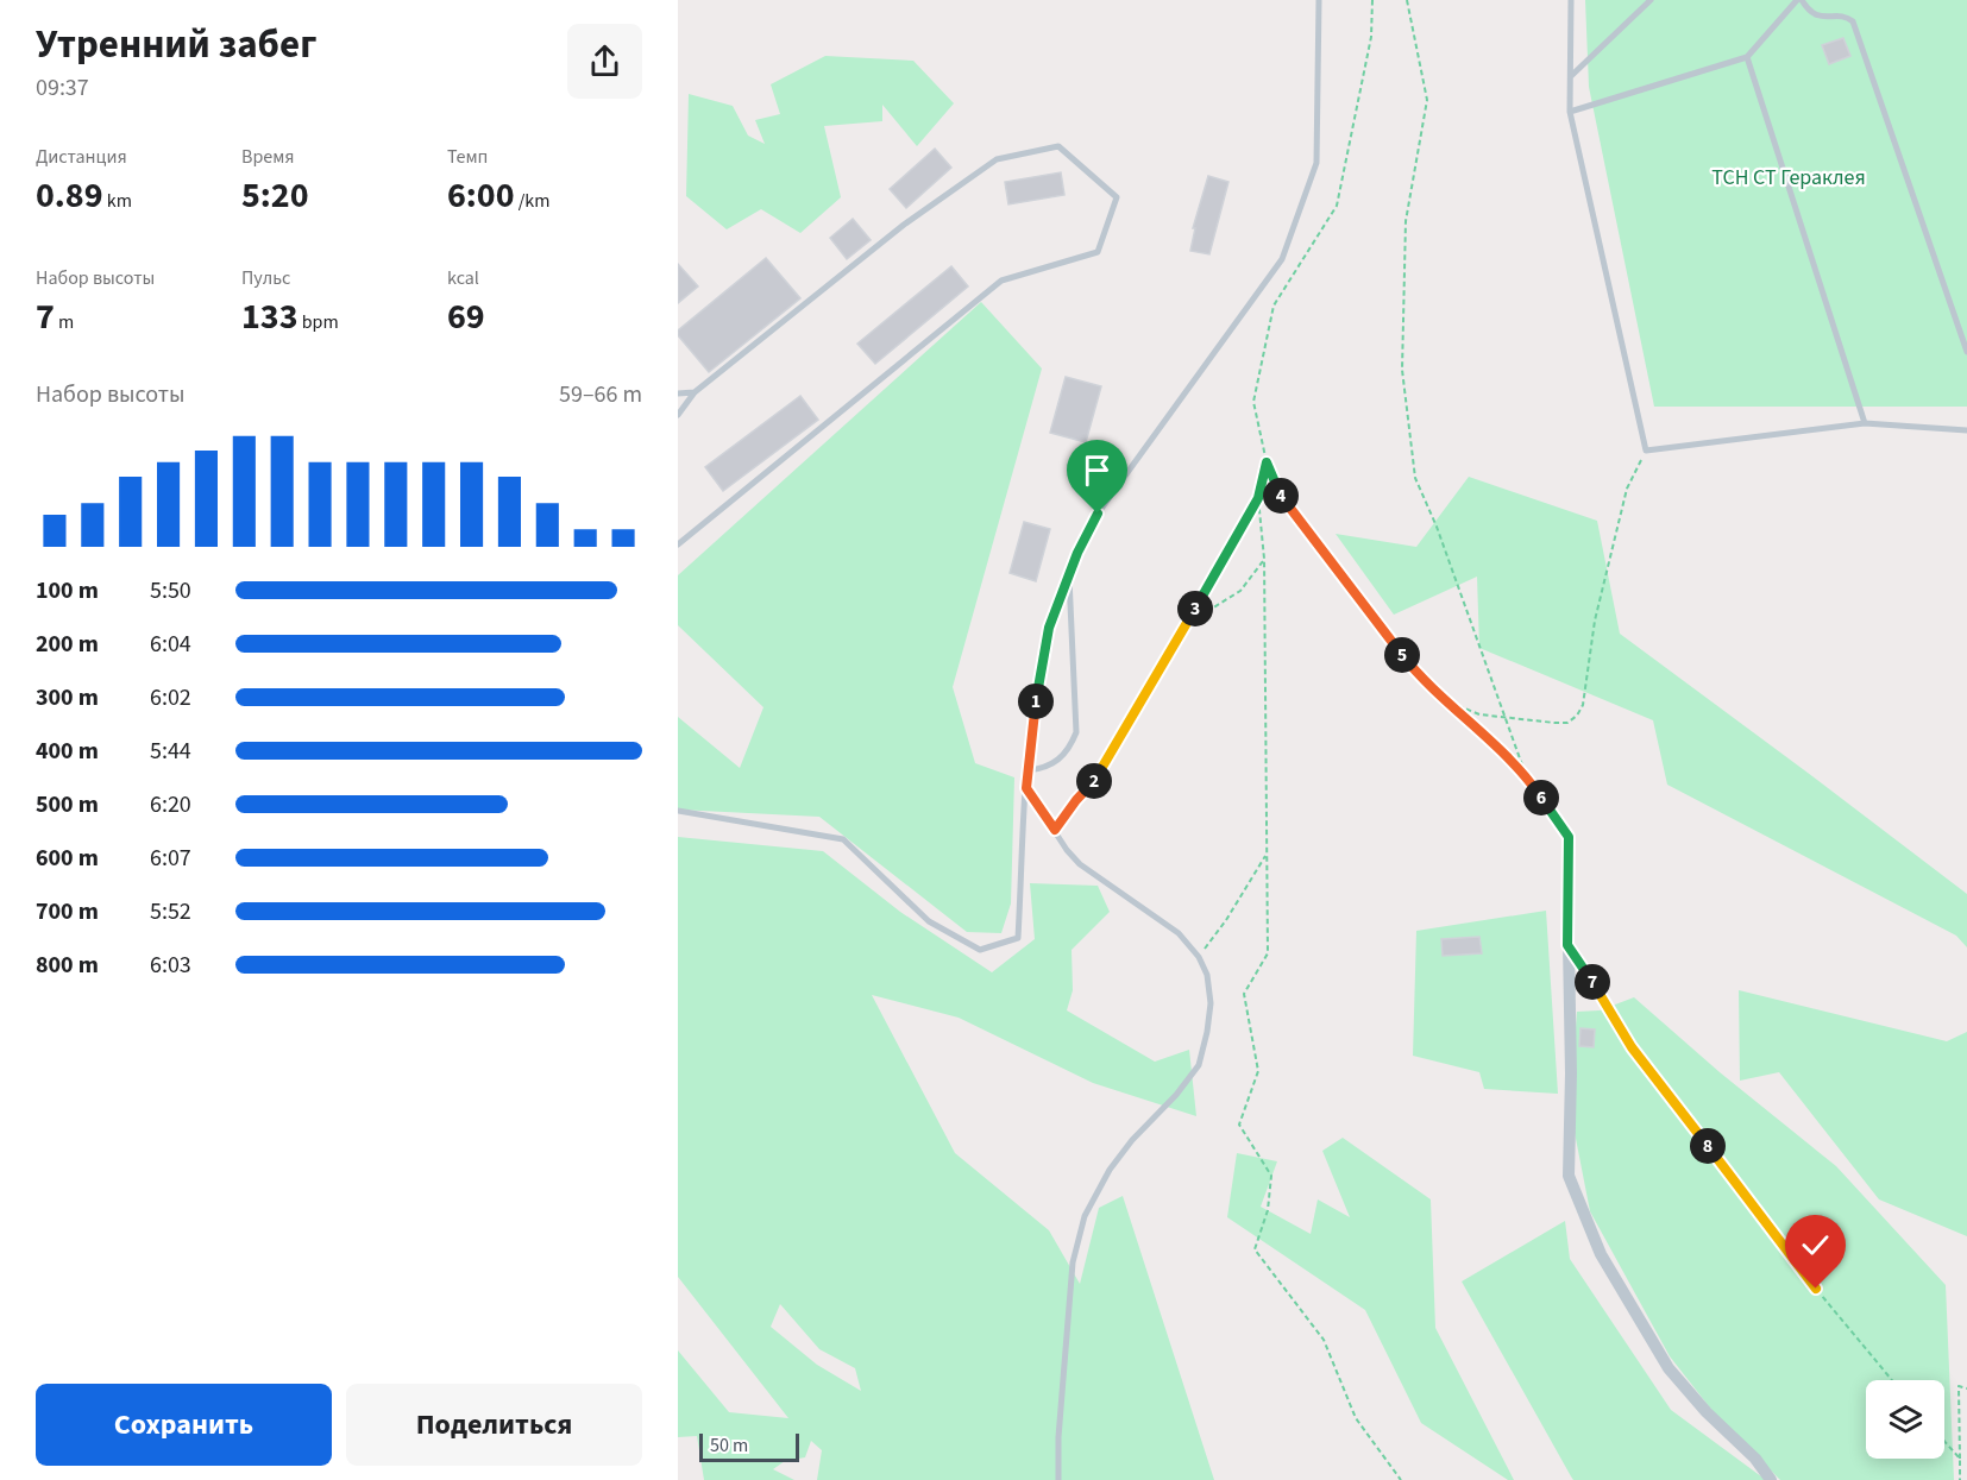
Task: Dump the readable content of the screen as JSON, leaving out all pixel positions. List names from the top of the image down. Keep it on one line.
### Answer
{"parks":["ТСН СТ Гераклея"],"scale_bar":"50 m","page":{"heading":["Утренний забег","09:37"],"stats":[["Дистанция","0.89 km"],["Время","5:20"],["Темп","6:00 /km"],["Набор высоты","7 m"],["Пульс","133 bpm"],["kcal","69"]],"chart":["Набор высоты","59–66 m"],"pins":["4","3","5","1","2","6","7","8"],"list":[{"name":"100 m","note":"5:50"},{"name":"200 m","note":"6:04"},{"name":"300 m","note":"6:02"},{"name":"400 m","note":"5:44"},{"name":"500 m","note":"6:20"},{"name":"600 m","note":"6:07"},{"name":"700 m","note":"5:52"},{"name":"800 m","note":"6:03"}],"buttons":["Сохранить","Поделиться"],"scale":"50 m"}}
